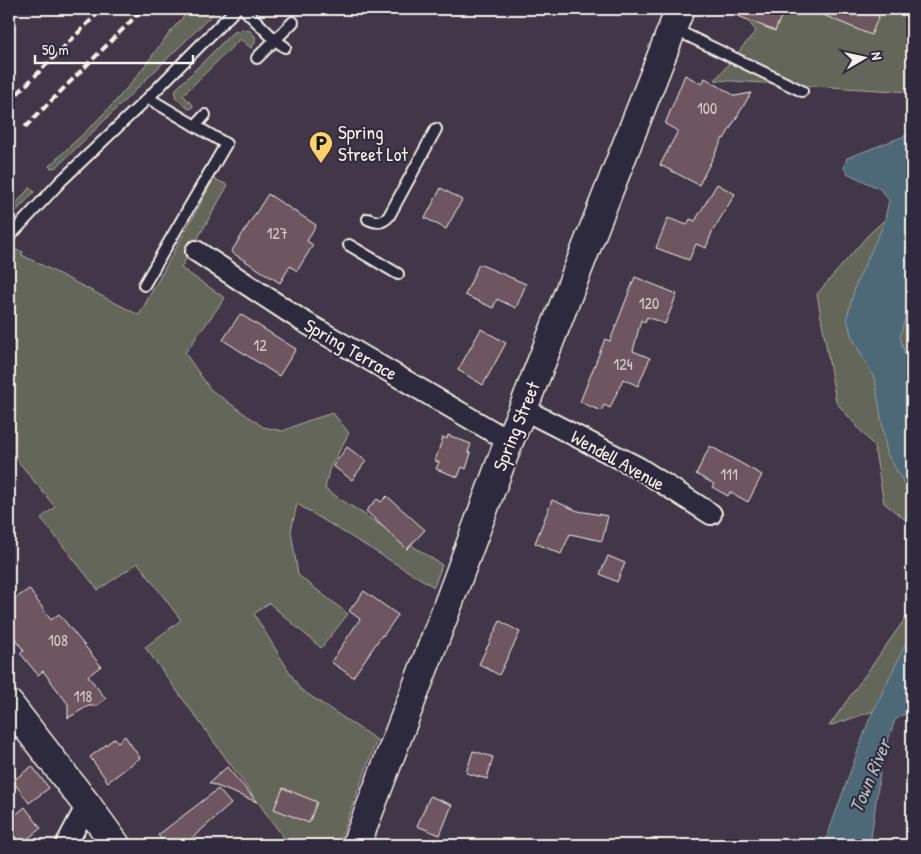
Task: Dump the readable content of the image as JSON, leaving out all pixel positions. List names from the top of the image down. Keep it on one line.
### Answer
{"streets":{"street":["Spring Terrace","Spring Street","Wendell Avenue"]},"crossings":[["Spring Terrace","Spring Street"],["Spring Street","Wendell Avenue"]],"water":["Town River"],"places":{"parking":["Spring Street Lot"]},"house_numbers":["100","127","120","12","124","111","108","118"],"scale_bar":"50 m","north":"right"}
